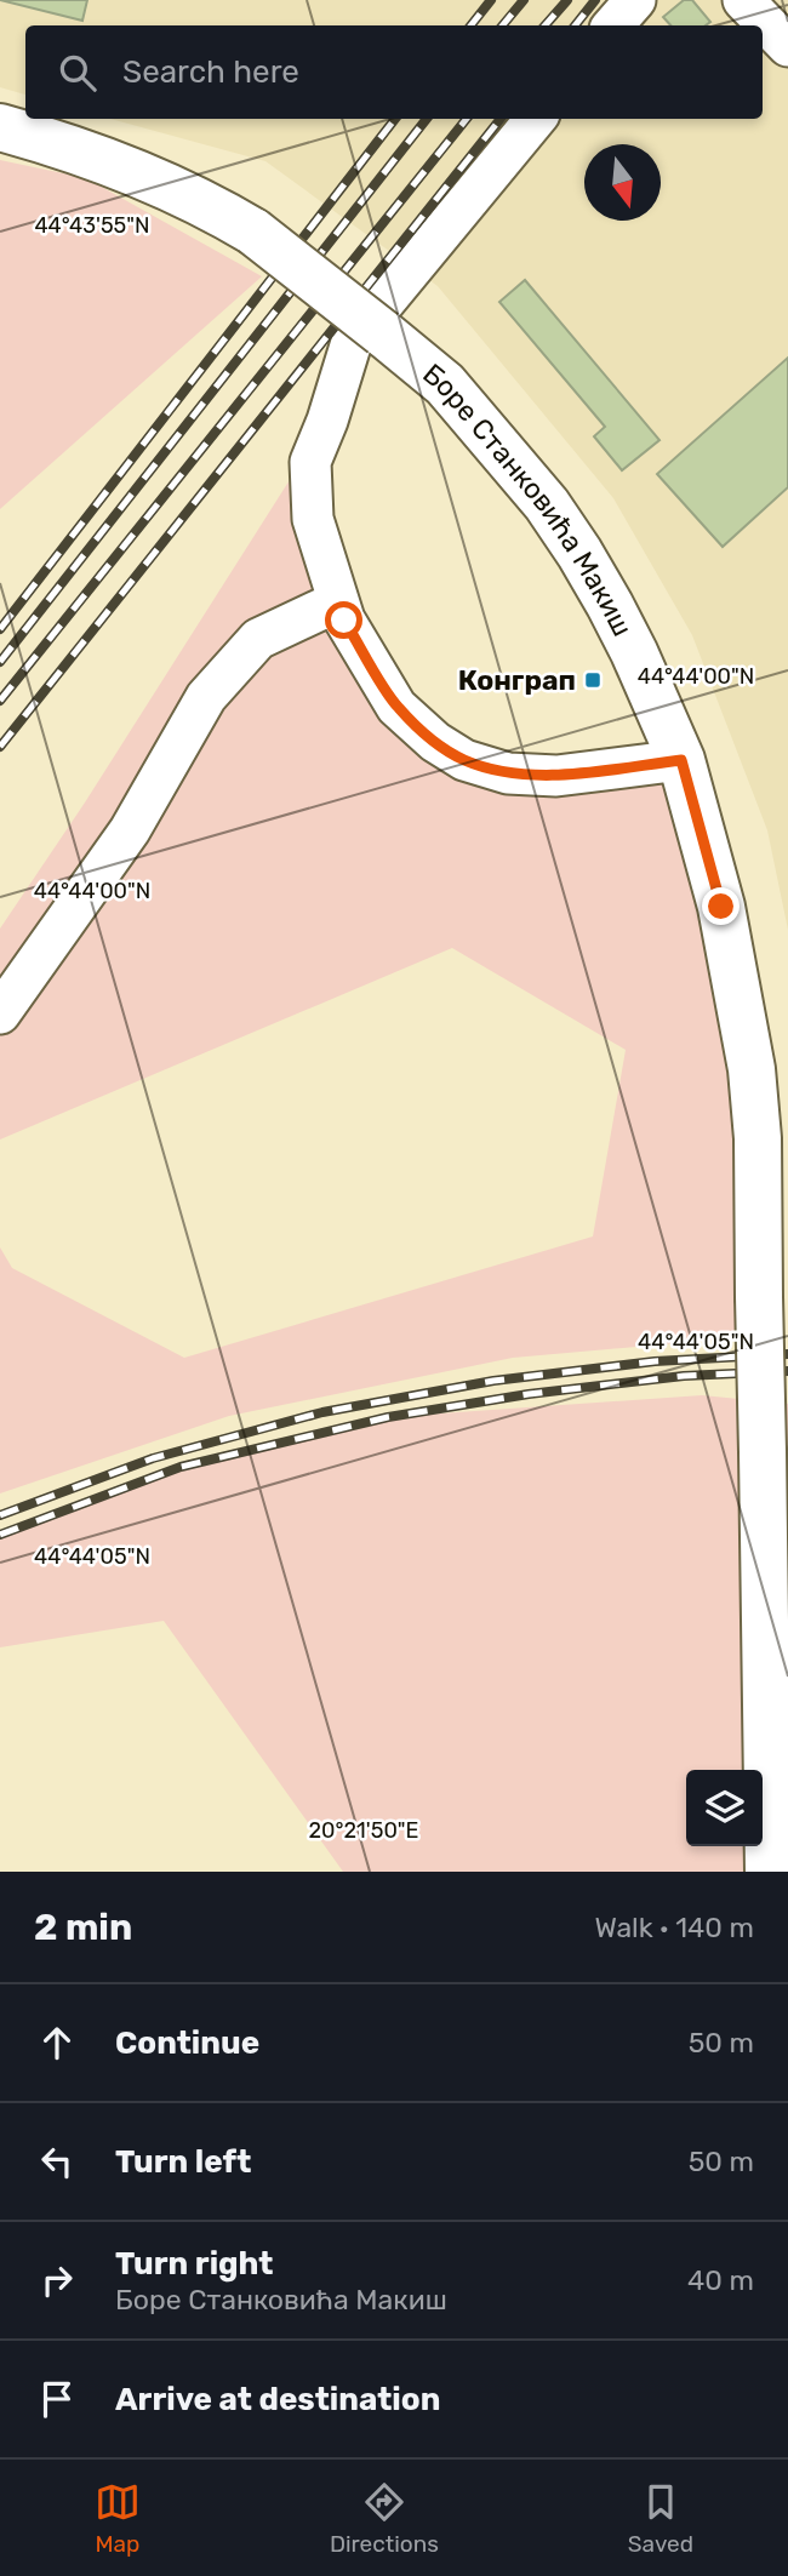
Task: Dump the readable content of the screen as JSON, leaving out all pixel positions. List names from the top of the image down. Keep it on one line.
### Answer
{"streets":{"main road":["Боре Станковића Макиш"]},"places":{"transit":["Конграп"]},"north":"bottom","page":{"search":"Search here","heading":["2 min","Walk · 140 m"],"list":[["Continue","50 m"],["Turn left","50 m"],["Turn right","Боре Станковића Макиш","40 m"],"Arrive at destination"],"nav":["Map","Directions","Saved"]},"coordinates":["44°43'55\"N","44°44'00\"N","44°44'05\"N","20°21'50\"E"]}
